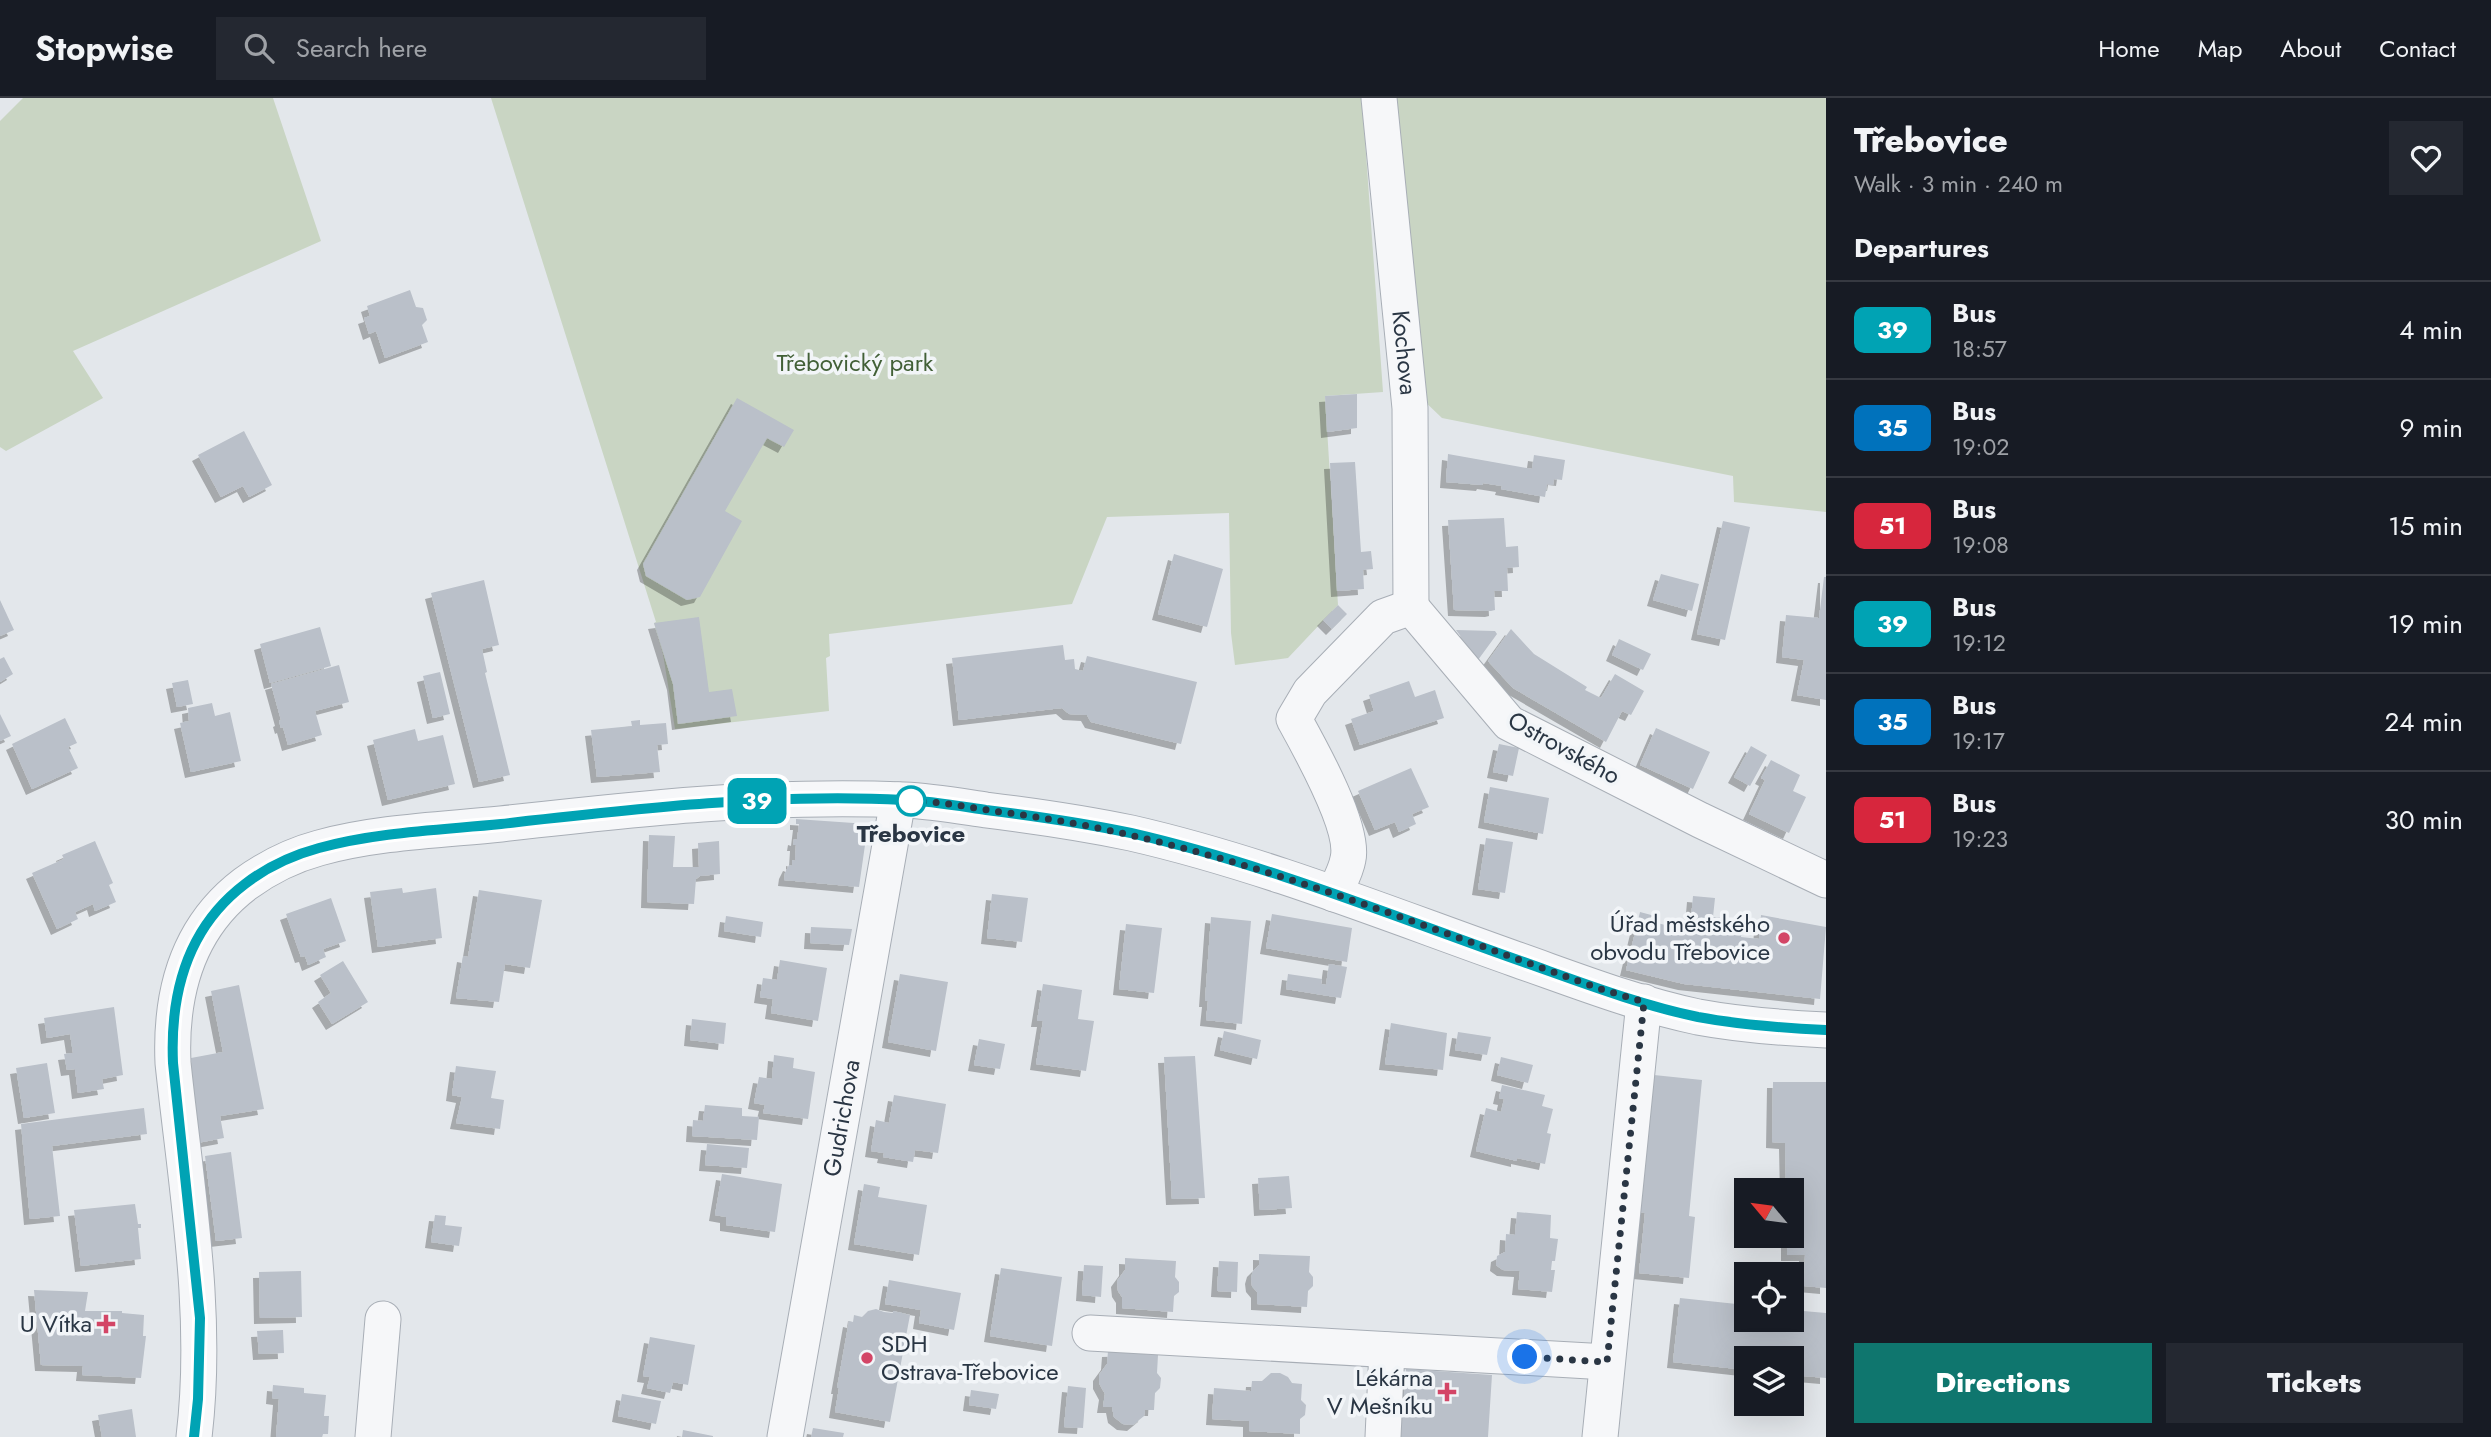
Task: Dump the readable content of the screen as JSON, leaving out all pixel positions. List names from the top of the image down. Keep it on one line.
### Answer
{"streets":{"street":["Kochova","Ostrovského","Gudrichova"]},"crossings":[["Kochova","Ostrovského"]],"parks":["Třebovický park"],"places":{"other":["Třebovice","Úřad městského obvodu Třebovice","SDH Ostrava-Třebovice"],"health":["U Vítka","Lékárna V Mešníku"]},"lines":["bus line 39"],"north":"top left","page":{"header":"Stopwise","search":"Search here","nav":["Home","Map","About","Contact"],"on_map":"39","heading":[["Třebovice","Walk · 3 min · 240 m"],"Departures"],"list":[{"mark":"39","name":"Bus","note":"18:57","value":"4 min"},{"mark":"35","name":"Bus","note":"19:02","value":"9 min"},{"mark":"51","name":"Bus","note":"19:08","value":"15 min"},{"mark":"39","name":"Bus","note":"19:12","value":"19 min"},{"mark":"35","name":"Bus","note":"19:17","value":"24 min"},{"mark":"51","name":"Bus","note":"19:23","value":"30 min"}],"buttons":["Directions","Tickets"]}}
